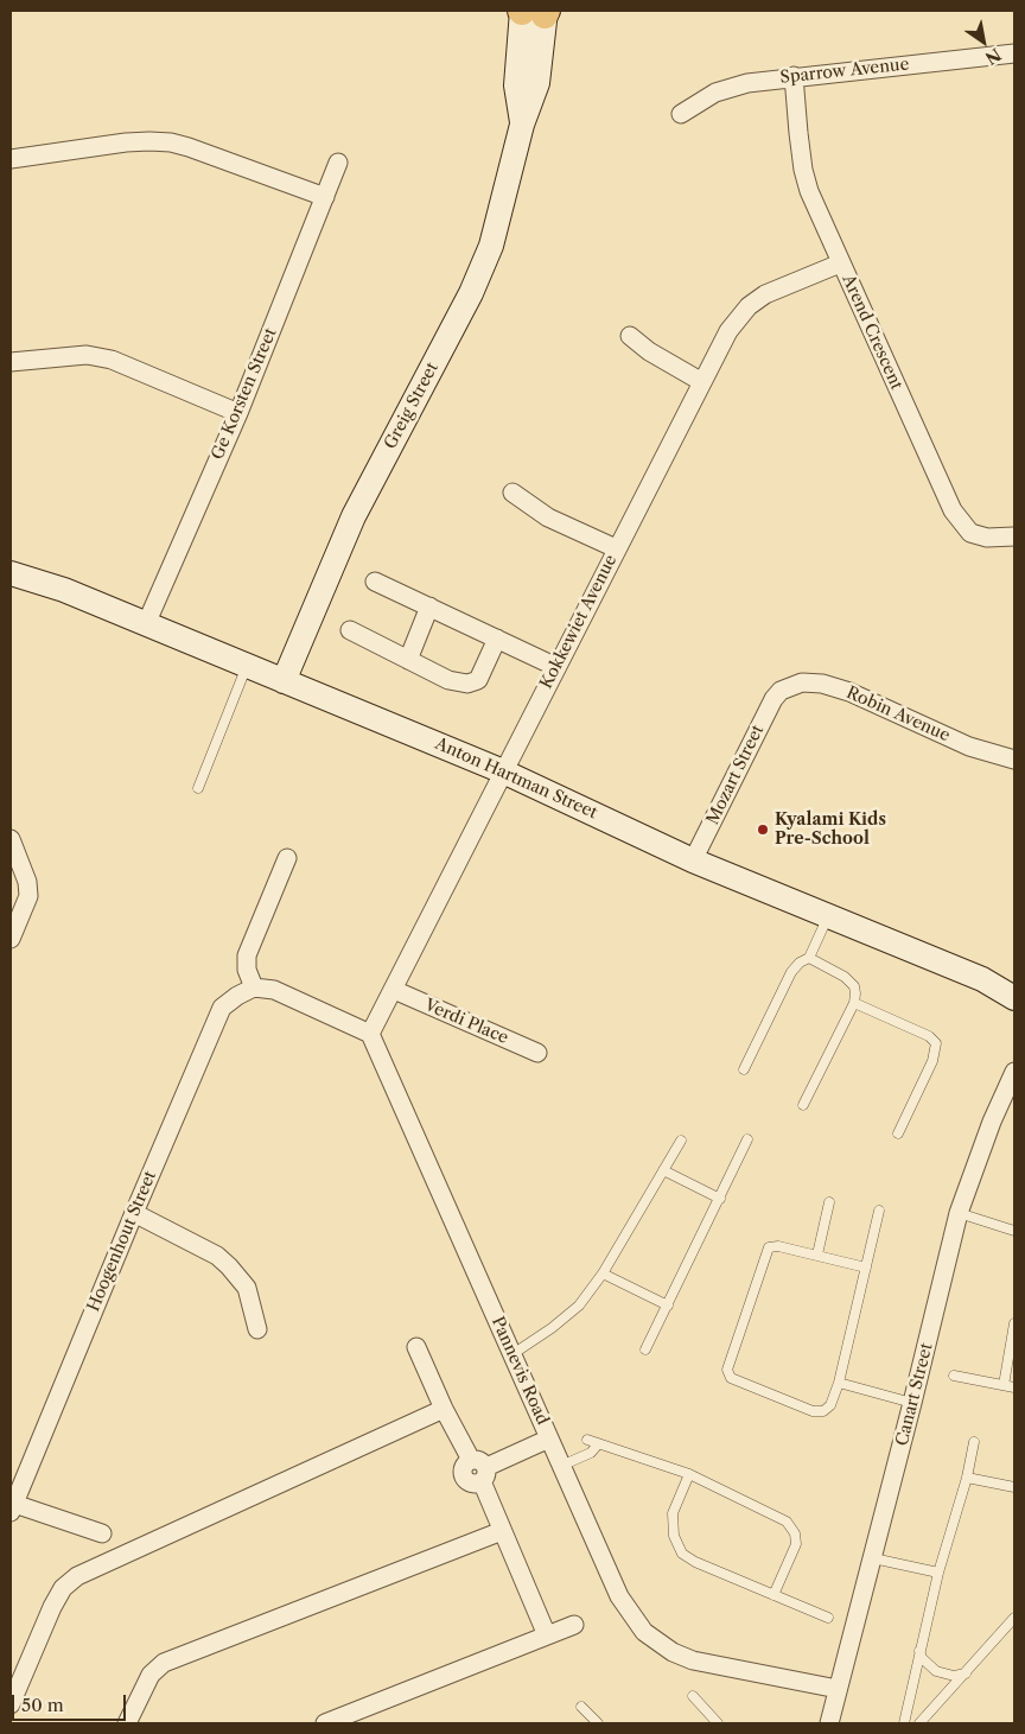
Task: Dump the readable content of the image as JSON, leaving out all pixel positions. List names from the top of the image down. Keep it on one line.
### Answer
{"streets":{"street":["Sparrow Avenue","Arend Crescent","Ge Korsten Street","Greig Street","Kokkewiet Avenue","Robin Avenue","Mozart Street","Anton Hartman Street","Verdi Place","Hoogenhout Street","Pannevis Road","Canart Street"]},"crossings":[["Sparrow Avenue","Arend Crescent"],["Arend Crescent","Kokkewiet Avenue"],["Ge Korsten Street","Anton Hartman Street"],["Greig Street","Anton Hartman Street"],["Kokkewiet Avenue","Anton Hartman Street"],["Kokkewiet Avenue","Verdi Place"],["Kokkewiet Avenue","Pannevis Road"],["Robin Avenue","Mozart Street"],["Mozart Street","Anton Hartman Street"],["Pannevis Road","Canart Street"]],"places":["Kyalami Kids Pre-School"],"scale_bar":"50 m","north":"bottom right"}
